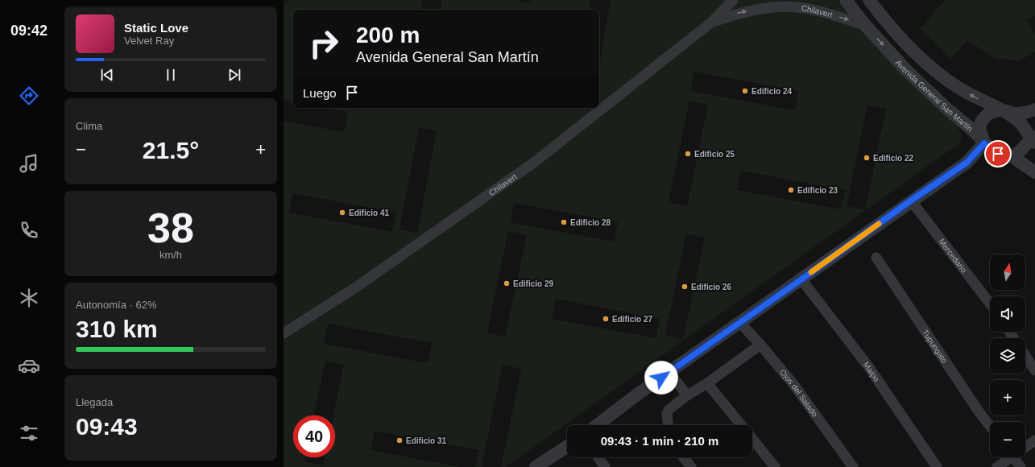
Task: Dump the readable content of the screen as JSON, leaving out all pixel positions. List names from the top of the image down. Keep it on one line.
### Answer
{"streets":{"street":["Chilavert","Avenida General San Martín","Mercedario","Tupungato","Maipo","Ojos del Salado"]},"crossings":[["Chilavert","Avenida General San Martín"]],"places":["Edificio 24","Edificio 25","Edificio 22","Edificio 23","Edificio 41","Edificio 28","Edificio 29","Edificio 26","Edificio 27","Edificio 31"],"north":"top","page":{"tabs":"09:42","turn":["200 m","Avenida General San Martín"],"song":["Static Love","Velvet Ray"],"then":"Luego","tile":["Clima",["38","km/h"],["Autonomía · 62%","310 km"],["Llegada","09:43"]],"heat":["−","21.5°","+"],"map_buttons":["+","−"],"limit":"40","trip":"09:43 · 1 min · 210 m"}}
